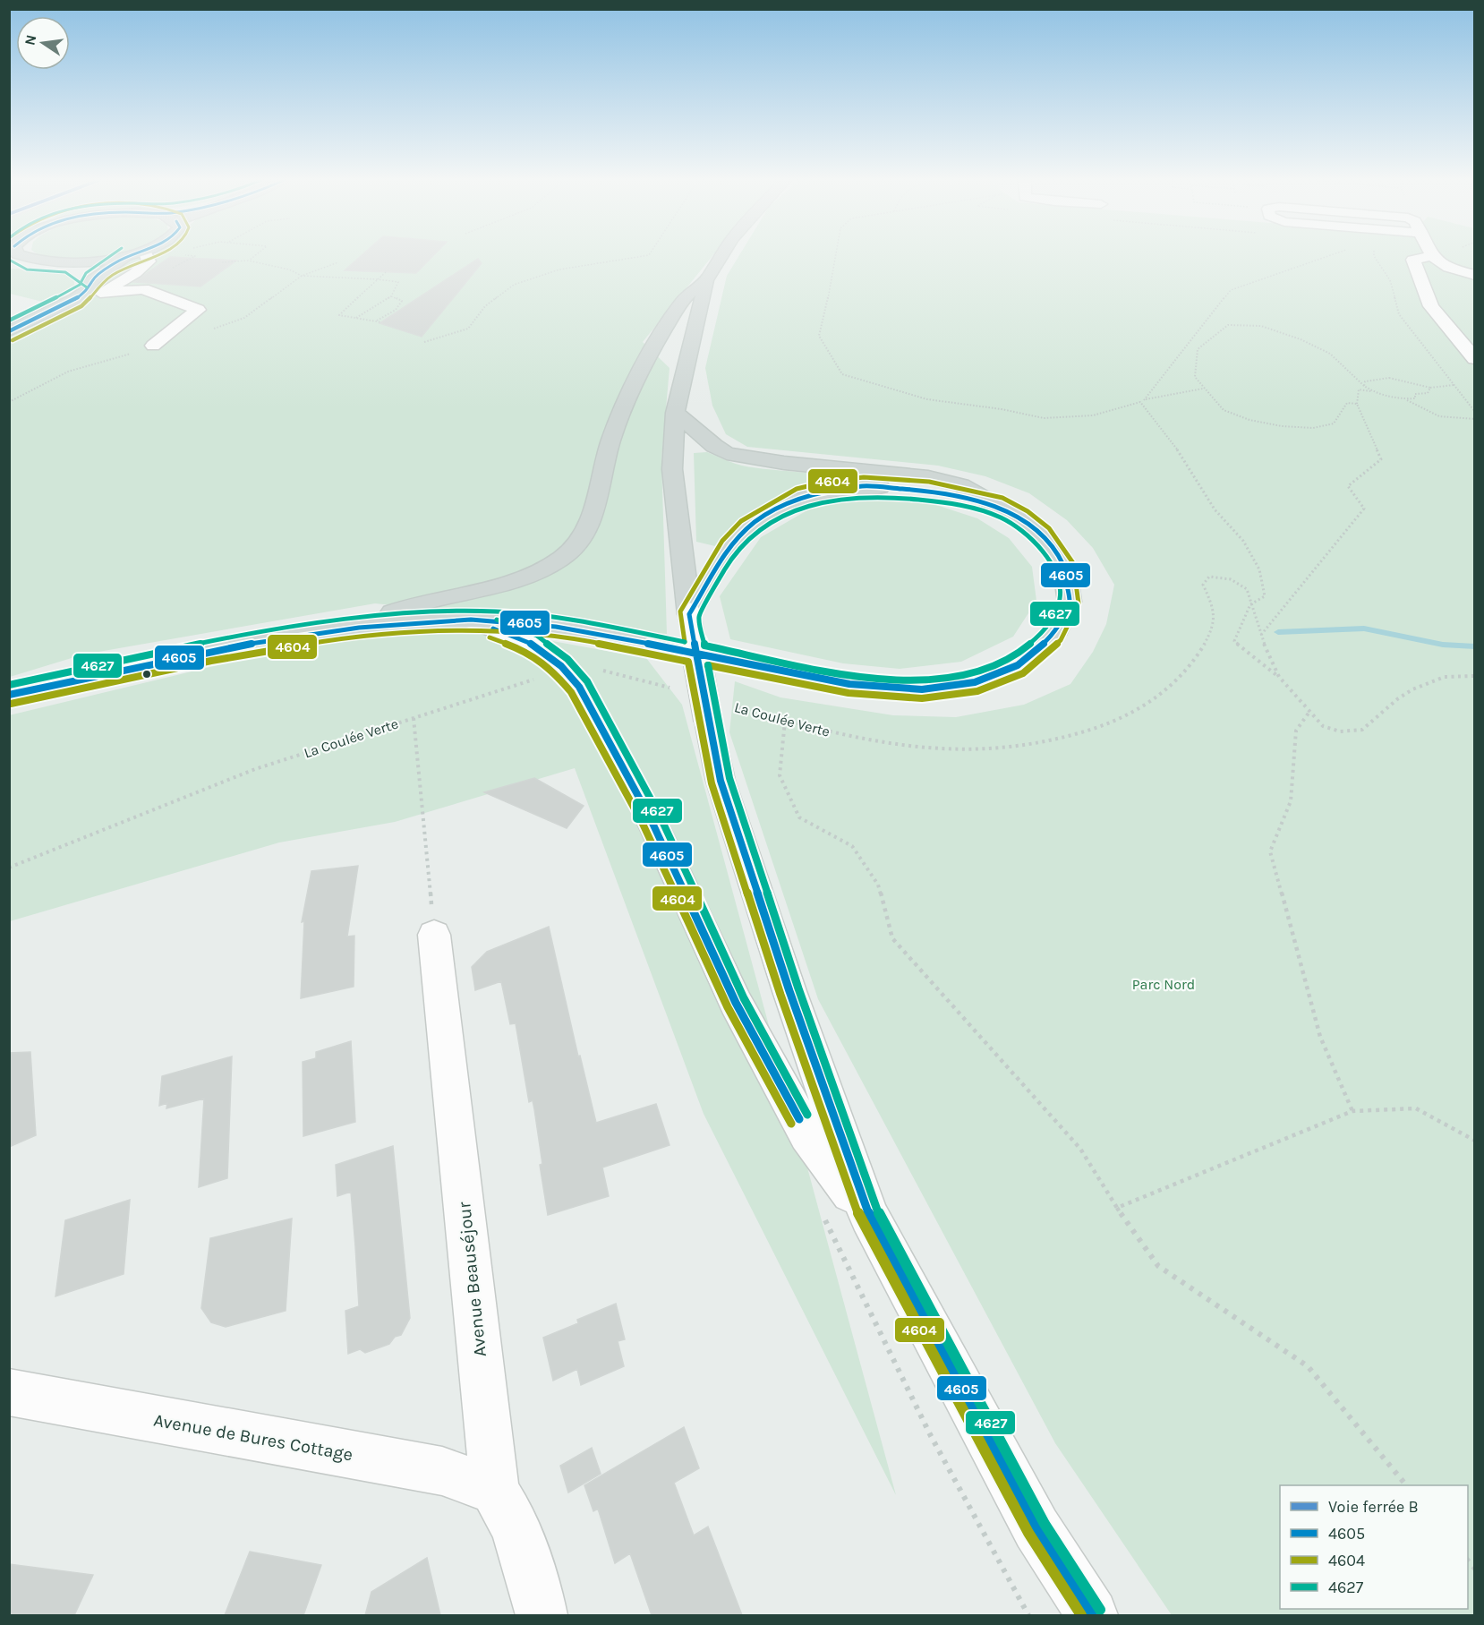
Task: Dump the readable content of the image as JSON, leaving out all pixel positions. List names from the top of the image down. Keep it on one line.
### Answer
{"streets":{"street":["Avenue Beauséjour","Avenue de Bures Cottage"],"path":["La Coulée Verte"]},"crossings":[["Avenue Beauséjour","Avenue de Bures Cottage"]],"parks":["Parc Nord"],"lines":["transit line 4605","transit line 4604","transit line 4627"],"legend":["Voie ferrée B","4605","4604","4627"],"north":"left"}
